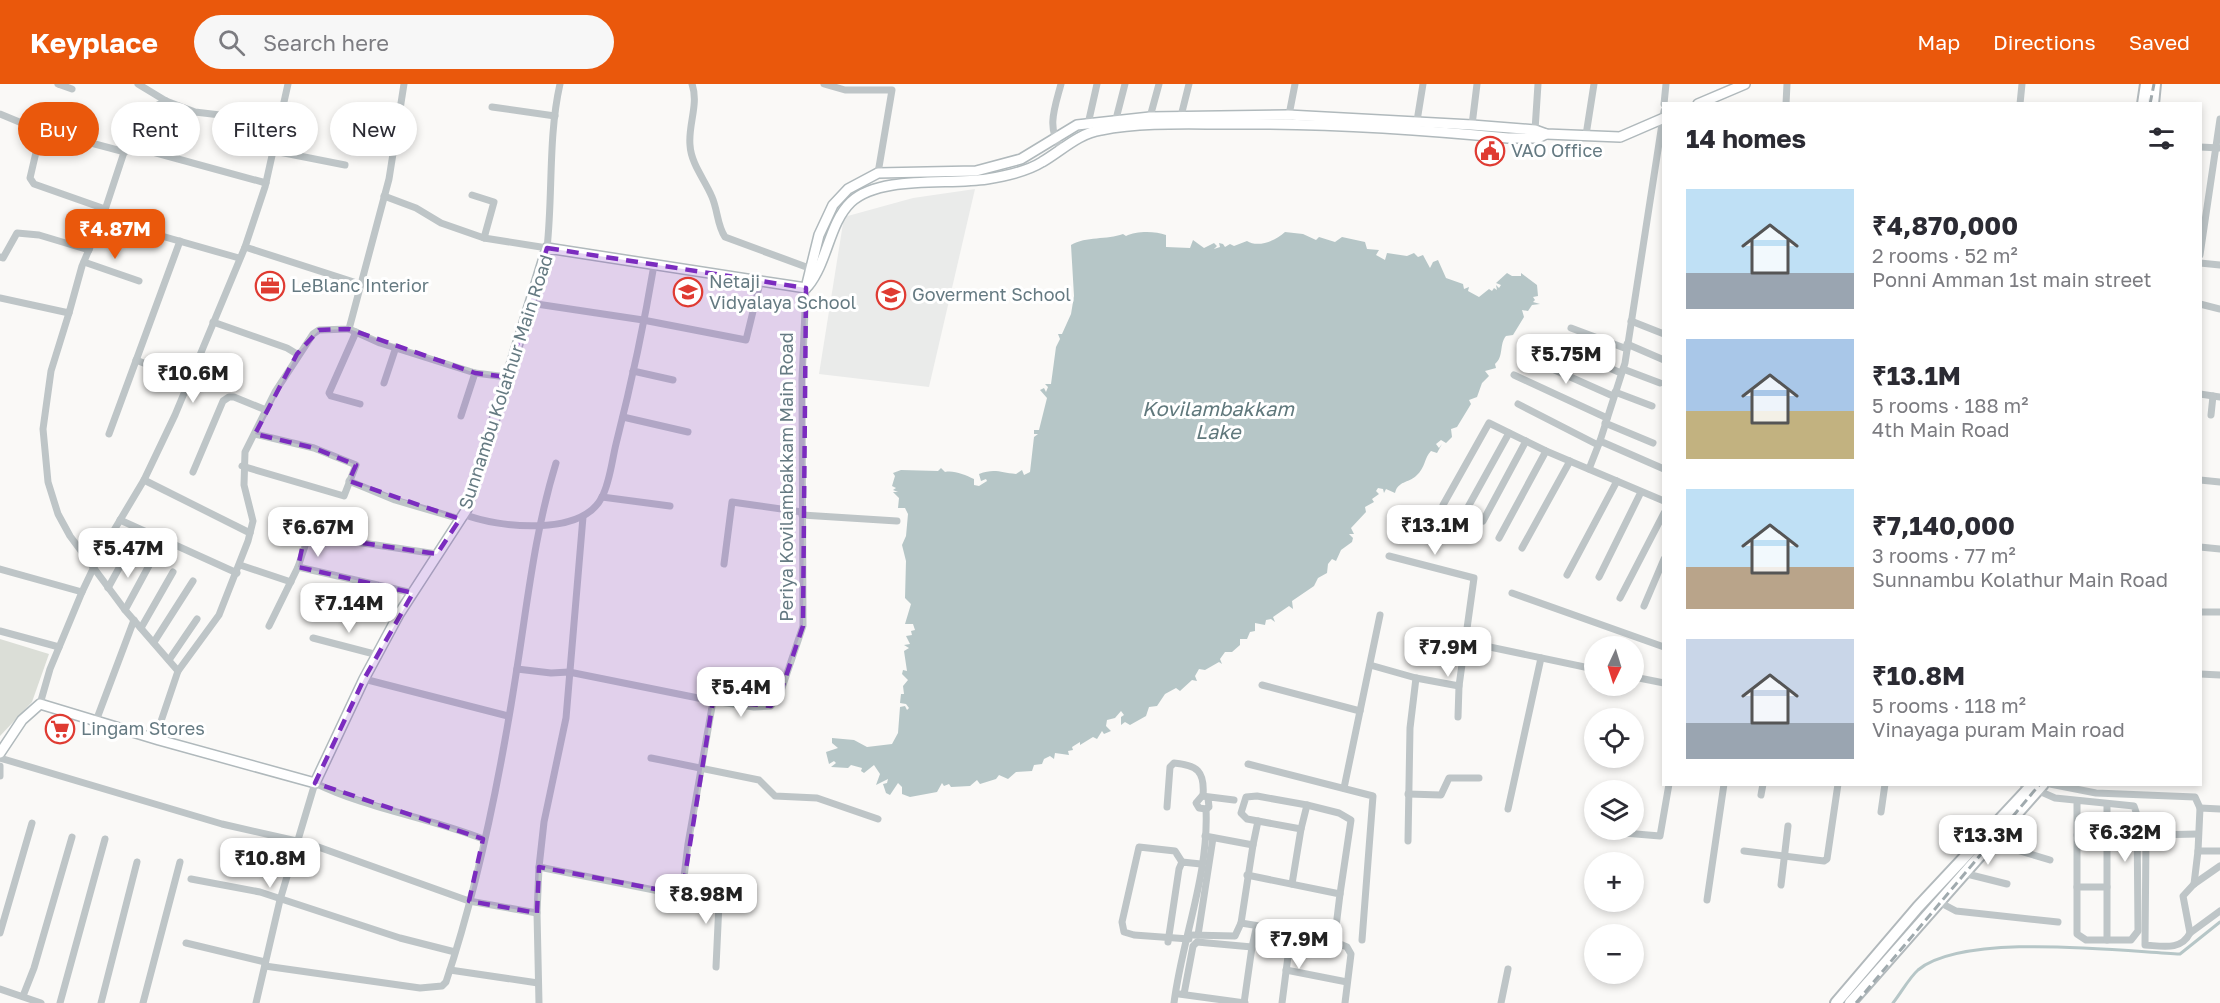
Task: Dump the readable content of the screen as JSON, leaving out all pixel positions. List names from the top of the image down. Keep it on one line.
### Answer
{"streets":{"street":["Sunnambu Kolathur Main Road","Periya Kovilambakkam Main Road"]},"crossings":[["Sunnambu Kolathur Main Road","Periya Kovilambakkam Main Road"]],"water":["Kovilambakkam Lake"],"places":{"public building":["VAO Office"],"office":["LeBlanc Interior"],"school or university":["Netaji Vidyalaya School","Goverment School"],"supermarket":["Lingam Stores"]},"north":"bottom","page":{"header":"Keyplace","search":"Search here","nav":["Map","Directions","Saved"],"chip":["Buy","Rent","Filters","New"],"heading":"14 homes","list":[{"name":"₹4,870,000","note":"2 rooms · 52 m² · Ponni Amman 1st main street"},{"name":"₹13.1M","note":"5 rooms · 188 m² · 4th Main Road"},{"name":"₹7,140,000","note":"3 rooms · 77 m² · Sunnambu Kolathur Main Road"},{"name":"₹10.8M","note":"5 rooms · 118 m² · Vinayaga puram Main road"}],"price":["₹4.87M","₹5.75M","₹10.6M","₹13.1M","₹6.67M","₹5.47M","₹7.14M","₹7.9M","₹5.4M","₹6.32M","₹13.3M","₹10.8M","₹8.98M","₹7.9M"],"map_buttons":["+","−"]}}
